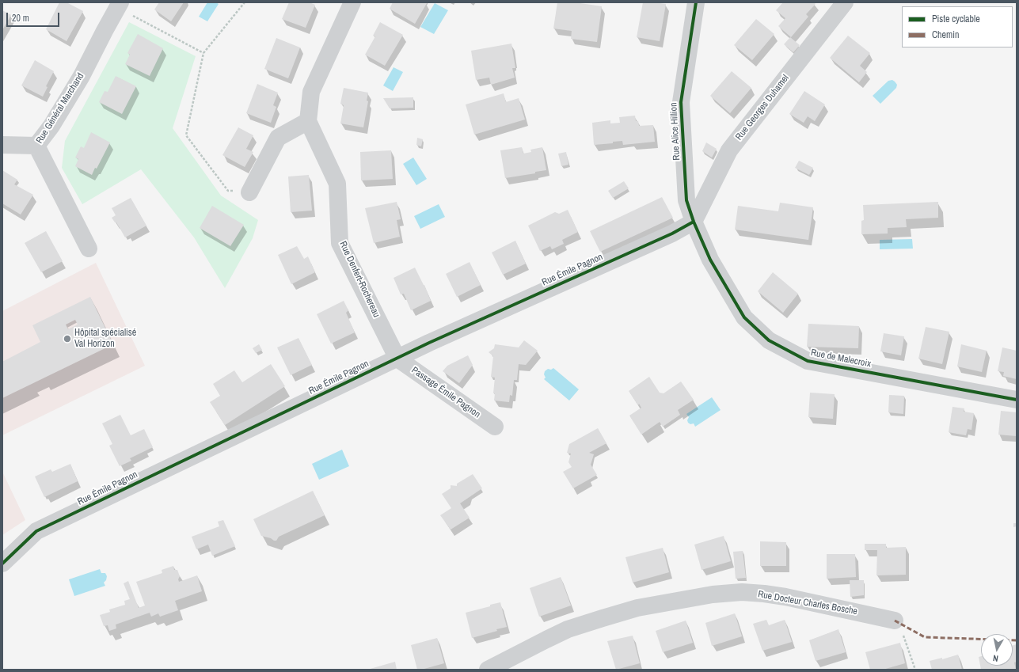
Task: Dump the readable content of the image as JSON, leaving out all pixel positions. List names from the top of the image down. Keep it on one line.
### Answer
{"streets":{"street":["Rue Georges Duhamel","Rue Général Marchand","Rue Alice Hillion","Rue Émile Pagnon","Rue Denfert-Rochereau","Rue de Malecroix","Passage Émile Pagnon","Rue Docteur Charles Bosche"]},"crossings":[["Rue Georges Duhamel","Rue Alice Hillion"],["Rue Georges Duhamel","Rue Émile Pagnon"],["Rue Georges Duhamel","Rue de Malecroix"],["Rue Alice Hillion","Rue Émile Pagnon"],["Rue Alice Hillion","Rue de Malecroix"],["Rue Émile Pagnon","Rue Denfert-Rochereau"],["Rue Émile Pagnon","Rue de Malecroix"],["Rue Émile Pagnon","Passage Émile Pagnon"],["Rue Denfert-Rochereau","Passage Émile Pagnon"]],"places":["Hôpital spécialisé Val Horizon"],"legend":["Piste cyclable","Chemin"],"scale_bar":"20 m","north":"bottom"}
